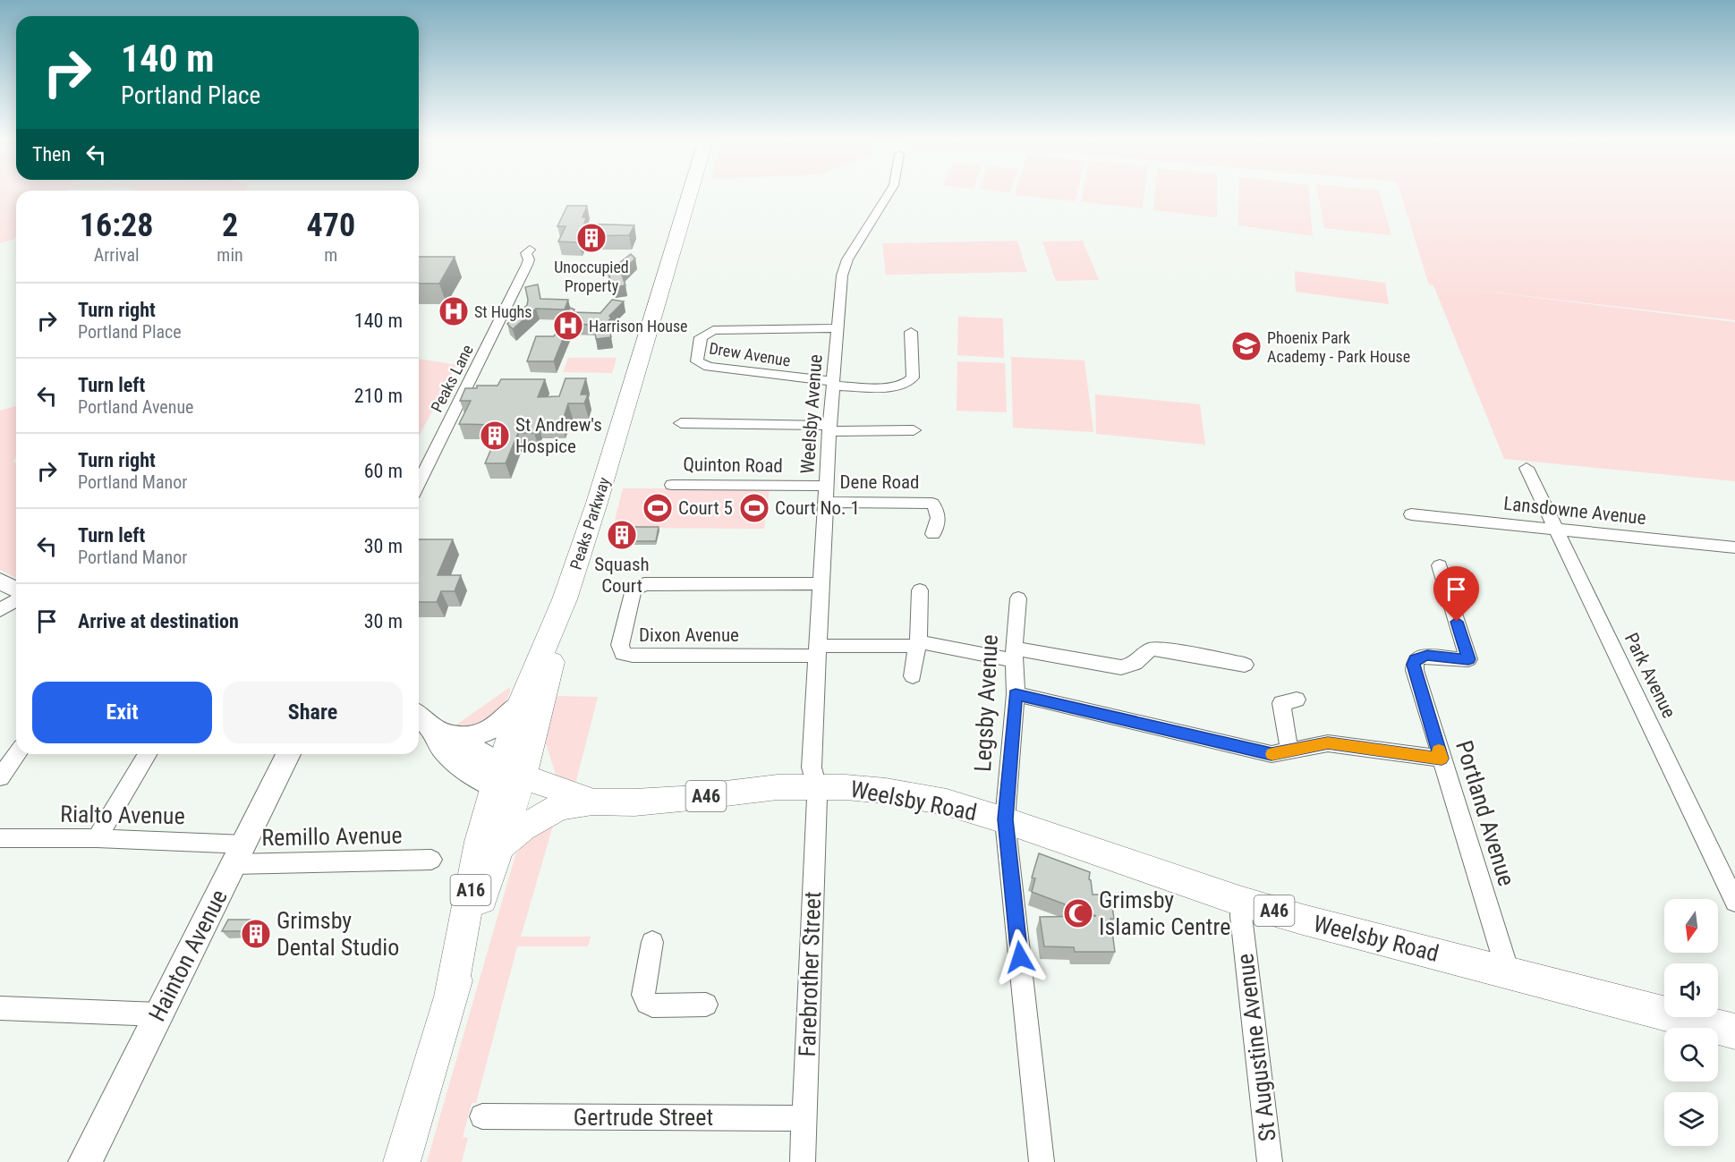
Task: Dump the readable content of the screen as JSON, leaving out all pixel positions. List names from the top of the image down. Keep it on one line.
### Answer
{"streets":{"highway":["Peaks Parkway","A46","Weelsby Road","A16"],"main road":["Hainton Avenue"],"street":["Drew Avenue","Peaks Lane","Weelsby Avenue","Quinton Road","Dene Road","Lansdowne Avenue","Dixon Avenue","Park Avenue","Legsby Avenue","Portland Avenue","Rialto Avenue","Remillo Avenue","Farebrother Street","St Augustine Avenue","Gertrude Street"]},"crossings":[["Drew Avenue","Weelsby Avenue"],["Weelsby Avenue","Quinton Road"],["Weelsby Avenue","Dene Road"],["Weelsby Avenue","Dixon Avenue"],["Weelsby Avenue","Weelsby Road"],["Weelsby Avenue","Farebrother Street"],["Lansdowne Avenue","Park Avenue"],["Peaks Parkway","A46"],["Peaks Parkway","Weelsby Road"],["Peaks Parkway","A16"],["Legsby Avenue","Weelsby Road"],["A46","Weelsby Road"],["Weelsby Road","Portland Avenue"],["Weelsby Road","A16"],["Weelsby Road","Farebrother Street"],["Weelsby Road","St Augustine Avenue"],["Rialto Avenue","Remillo Avenue"],["Rialto Avenue","Hainton Avenue"],["Remillo Avenue","Hainton Avenue"],["Farebrother Street","Gertrude Street"]],"places":{"building":["Unoccupied Property","St Andrew's Hospice","Squash Court","Grimsby Dental Studio"],"hospital":["St Hughs","Harrison House"],"school or university":["Phoenix Park Academy - Park House"],"sports":["Court 5","Court No. 1"],"mosque":["Grimsby Islamic Centre"]},"north":"bottom","page":{"turn":["140 m","Portland Place"],"then":"Then","eta":["16:28","Arrival","2","min","470","m"],"list":[{"name":"Turn right","note":"Portland Place","value":"140 m"},{"name":"Turn left","note":"Portland Avenue","value":"210 m"},{"name":"Turn right","note":"Portland Manor","value":"60 m"},{"name":"Turn left","note":"Portland Manor","value":"30 m"},{"name":"Arrive at destination","value":"30 m"}],"buttons":["Exit","Share"]}}
